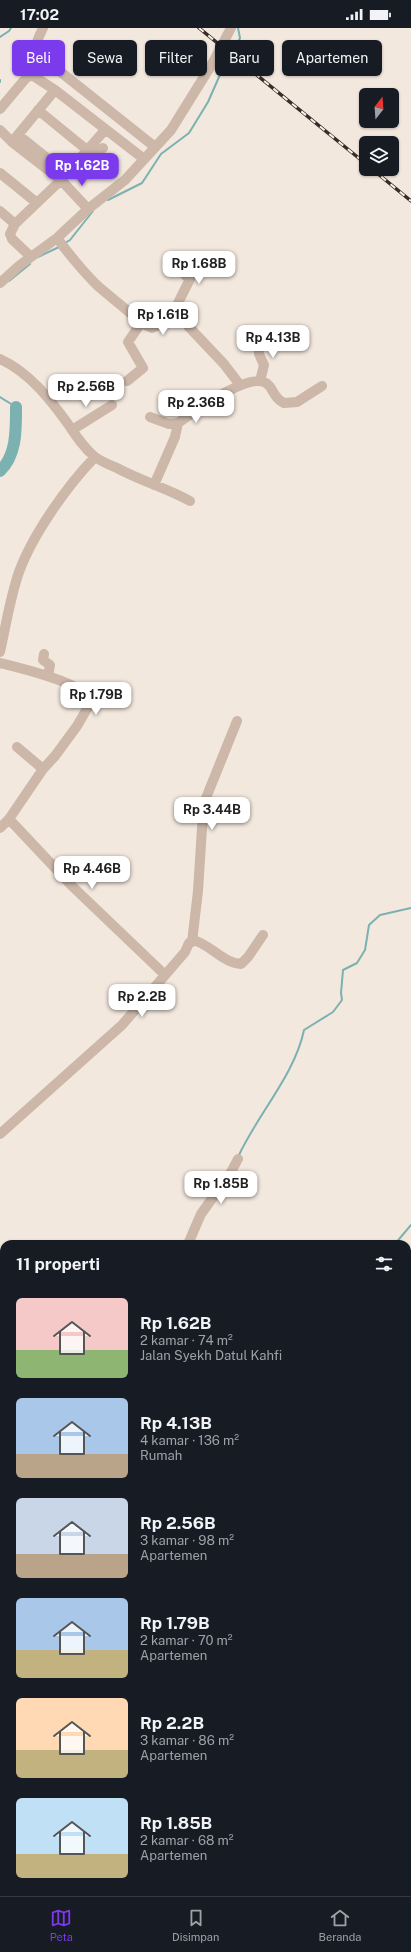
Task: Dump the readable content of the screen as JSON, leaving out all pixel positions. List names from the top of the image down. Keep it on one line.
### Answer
{"north":"top","page":{"status":"17:02","chip":["Beli","Sewa","Filter","Baru","Apartemen"],"price":["Rp 1.62B","Rp 1.68B","Rp 1.61B","Rp 4.13B","Rp 2.56B","Rp 2.36B","Rp 1.79B","Rp 3.44B","Rp 4.46B","Rp 2.2B","Rp 1.85B"],"heading":"11 properti","list":[{"name":"Rp 1.62B","note":"2 kamar · 74 m² · Jalan Syekh Datul Kahfi"},{"name":"Rp 4.13B","note":"4 kamar · 136 m² · Rumah"},{"name":"Rp 2.56B","note":"3 kamar · 98 m² · Apartemen"},{"name":"Rp 1.79B","note":"2 kamar · 70 m² · Apartemen"},{"name":"Rp 2.2B","note":"3 kamar · 86 m² · Apartemen"},{"name":"Rp 1.85B","note":"2 kamar · 68 m² · Apartemen"}],"tabs":["Peta","Disimpan","Beranda"]}}
